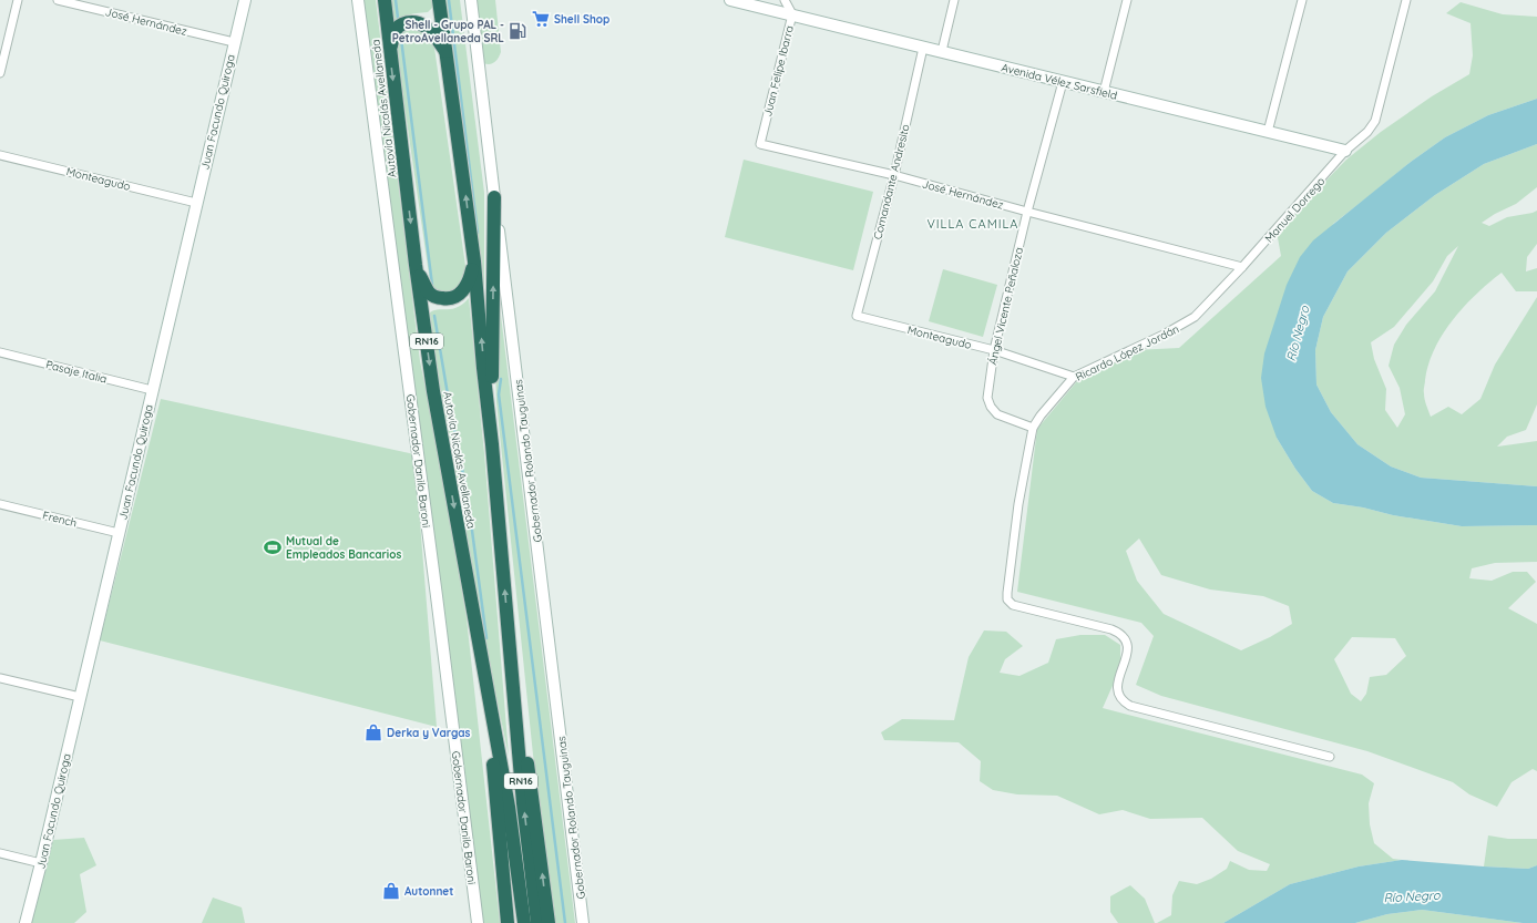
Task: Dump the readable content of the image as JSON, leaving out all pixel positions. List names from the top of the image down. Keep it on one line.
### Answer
{"streets":{"highway":["Autovía Nicolás Avellaneda","RN16"],"street":["José Hernández","Juan Felipe Ibarra","Avenida Vélez Sarsfield","Juan Facundo Quiroga","Monteagudo","Comandante Andresito","Manuel Dorrego","Ángel Vicente Peñaloza","Ricardo López Jordán","Pasaje Italia","Gobernador Danilo Baroni","Gobernador Rolando Tauguinas","French"]},"crossings":[["José Hernández","Juan Felipe Ibarra"],["José Hernández","Juan Facundo Quiroga"],["José Hernández","Comandante Andresito"],["José Hernández","Manuel Dorrego"],["José Hernández","Ángel Vicente Peñaloza"],["José Hernández","Ricardo López Jordán"],["Juan Felipe Ibarra","Avenida Vélez Sarsfield"],["Avenida Vélez Sarsfield","Comandante Andresito"],["Avenida Vélez Sarsfield","Manuel Dorrego"],["Avenida Vélez Sarsfield","Ángel Vicente Peñaloza"],["Juan Facundo Quiroga","Monteagudo"],["Juan Facundo Quiroga","Pasaje Italia"],["Juan Facundo Quiroga","French"],["Monteagudo","Comandante Andresito"],["Monteagudo","Ángel Vicente Peñaloza"],["Monteagudo","Ricardo López Jordán"],["Manuel Dorrego","Ricardo López Jordán"],["Ángel Vicente Peñaloza","Ricardo López Jordán"]],"districts":["VILLA CAMILA"],"water":["Río Negro"],"places":{"supermarket":["Shell Shop"],"fuel station":["Shell - Grupo PAL - PetroAvellaneda SRL"],"sports":["Mutual de Empleados Bancarios"],"shop":["Derka y Vargas","Autonnet"]}}
